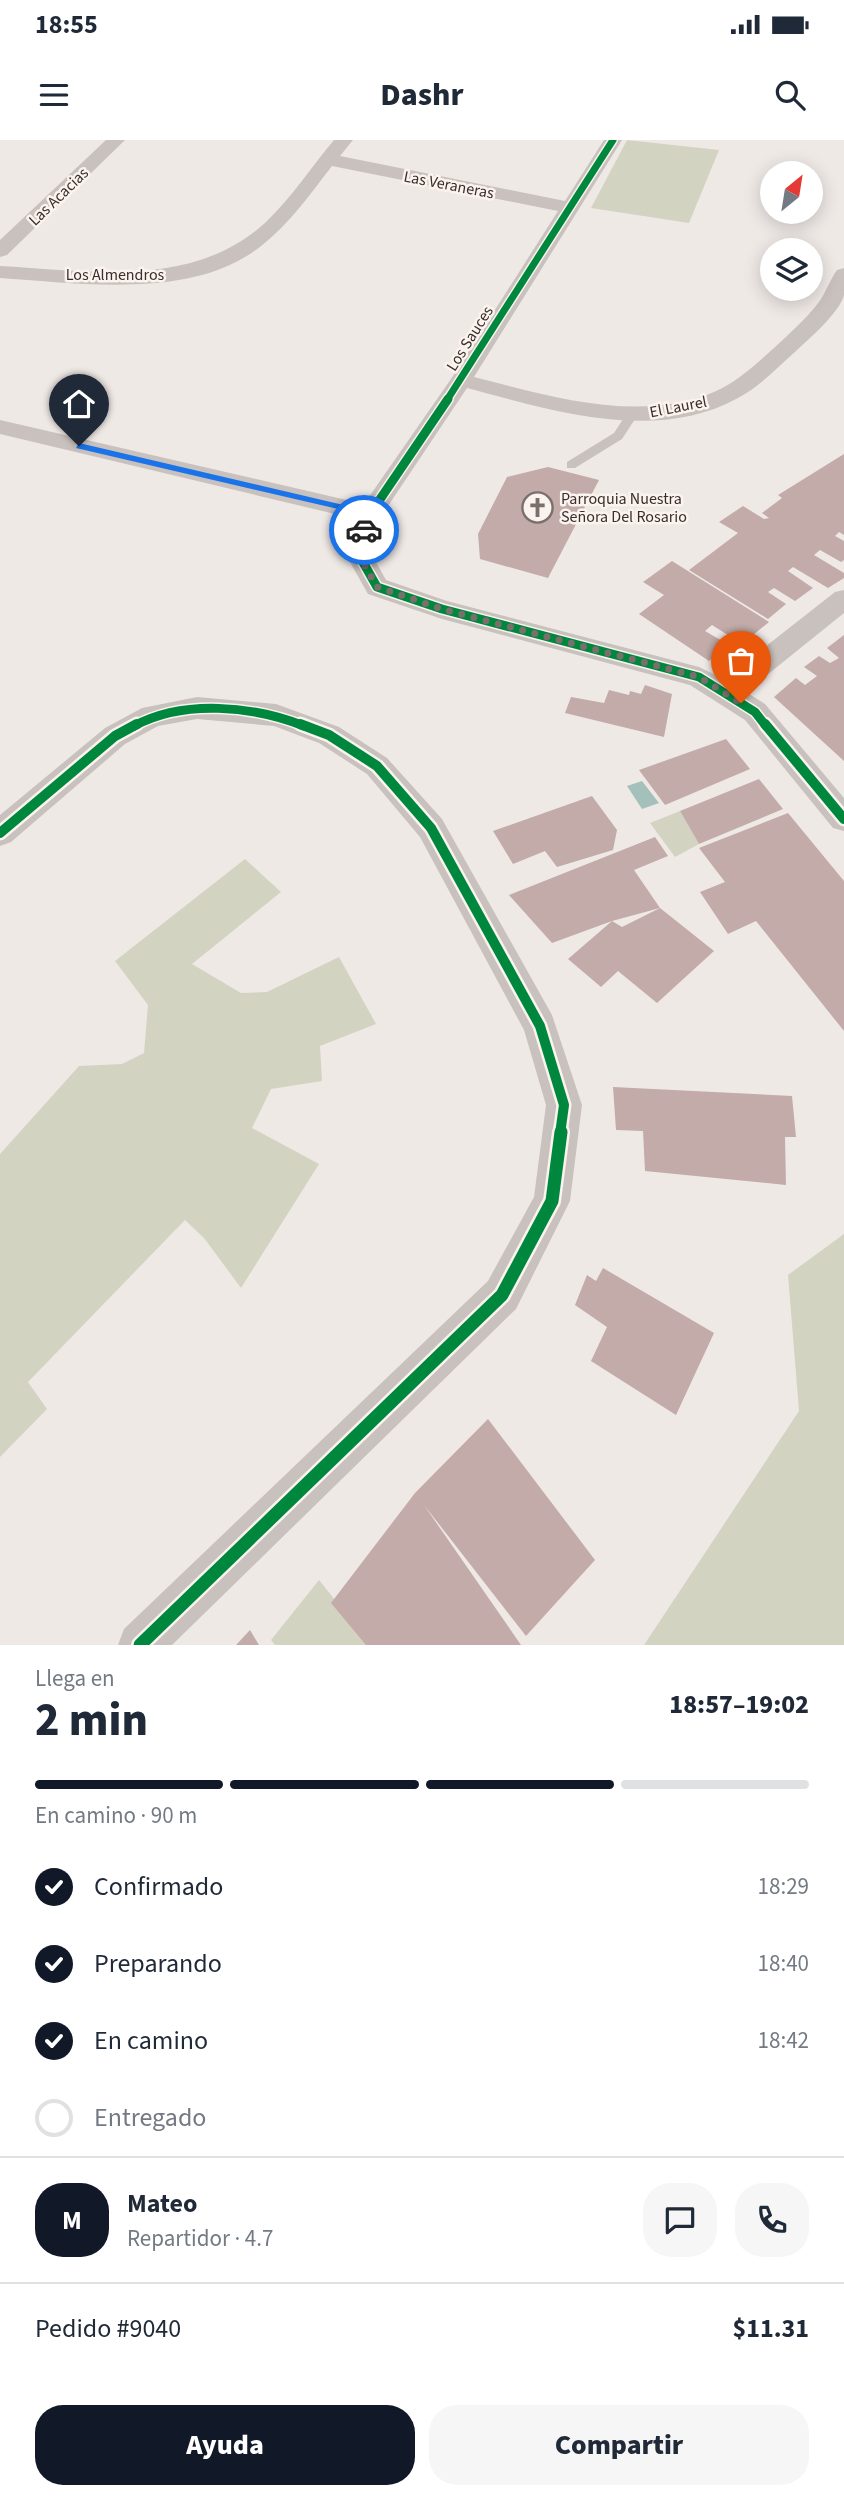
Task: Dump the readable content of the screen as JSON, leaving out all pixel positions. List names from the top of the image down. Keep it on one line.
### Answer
{"streets":{"street":["Las Veraneras","Las Acacias","Los Almendros","Los Sauces","El Laurel"]},"crossings":[["Las Veraneras","Los Almendros"],["Las Veraneras","Los Sauces"],["Los Sauces","El Laurel"]],"places":{"church":["Parroquia Nuestra Señora Del Rosario"]},"north":"top right","page":{"status":"18:55","header":"Dashr","heading":["2 min","Llega en","18:57–19:02"],"panel":["Mateo","Repartidor · 4.7","Pedido #9040","$11.31"],"bar":"En camino · 90 m","list":[["Confirmado","18:29"],["Preparando","18:40"],["En camino","18:42"],"Entregado"],"round":"M","buttons":["Ayuda","Compartir"]}}
